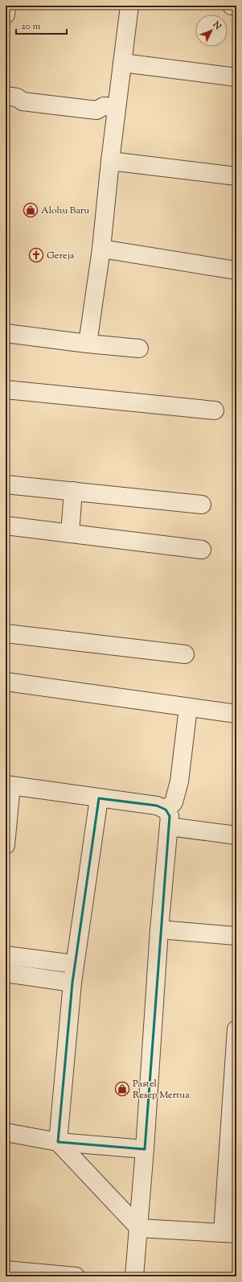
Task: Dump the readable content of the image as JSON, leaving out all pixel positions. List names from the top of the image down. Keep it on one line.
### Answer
{"places":{"shop":["Alohu Baru","Pastel Resep Mertua"],"church":["Gereja"]},"scale_bar":"20 m","north":"top right"}
